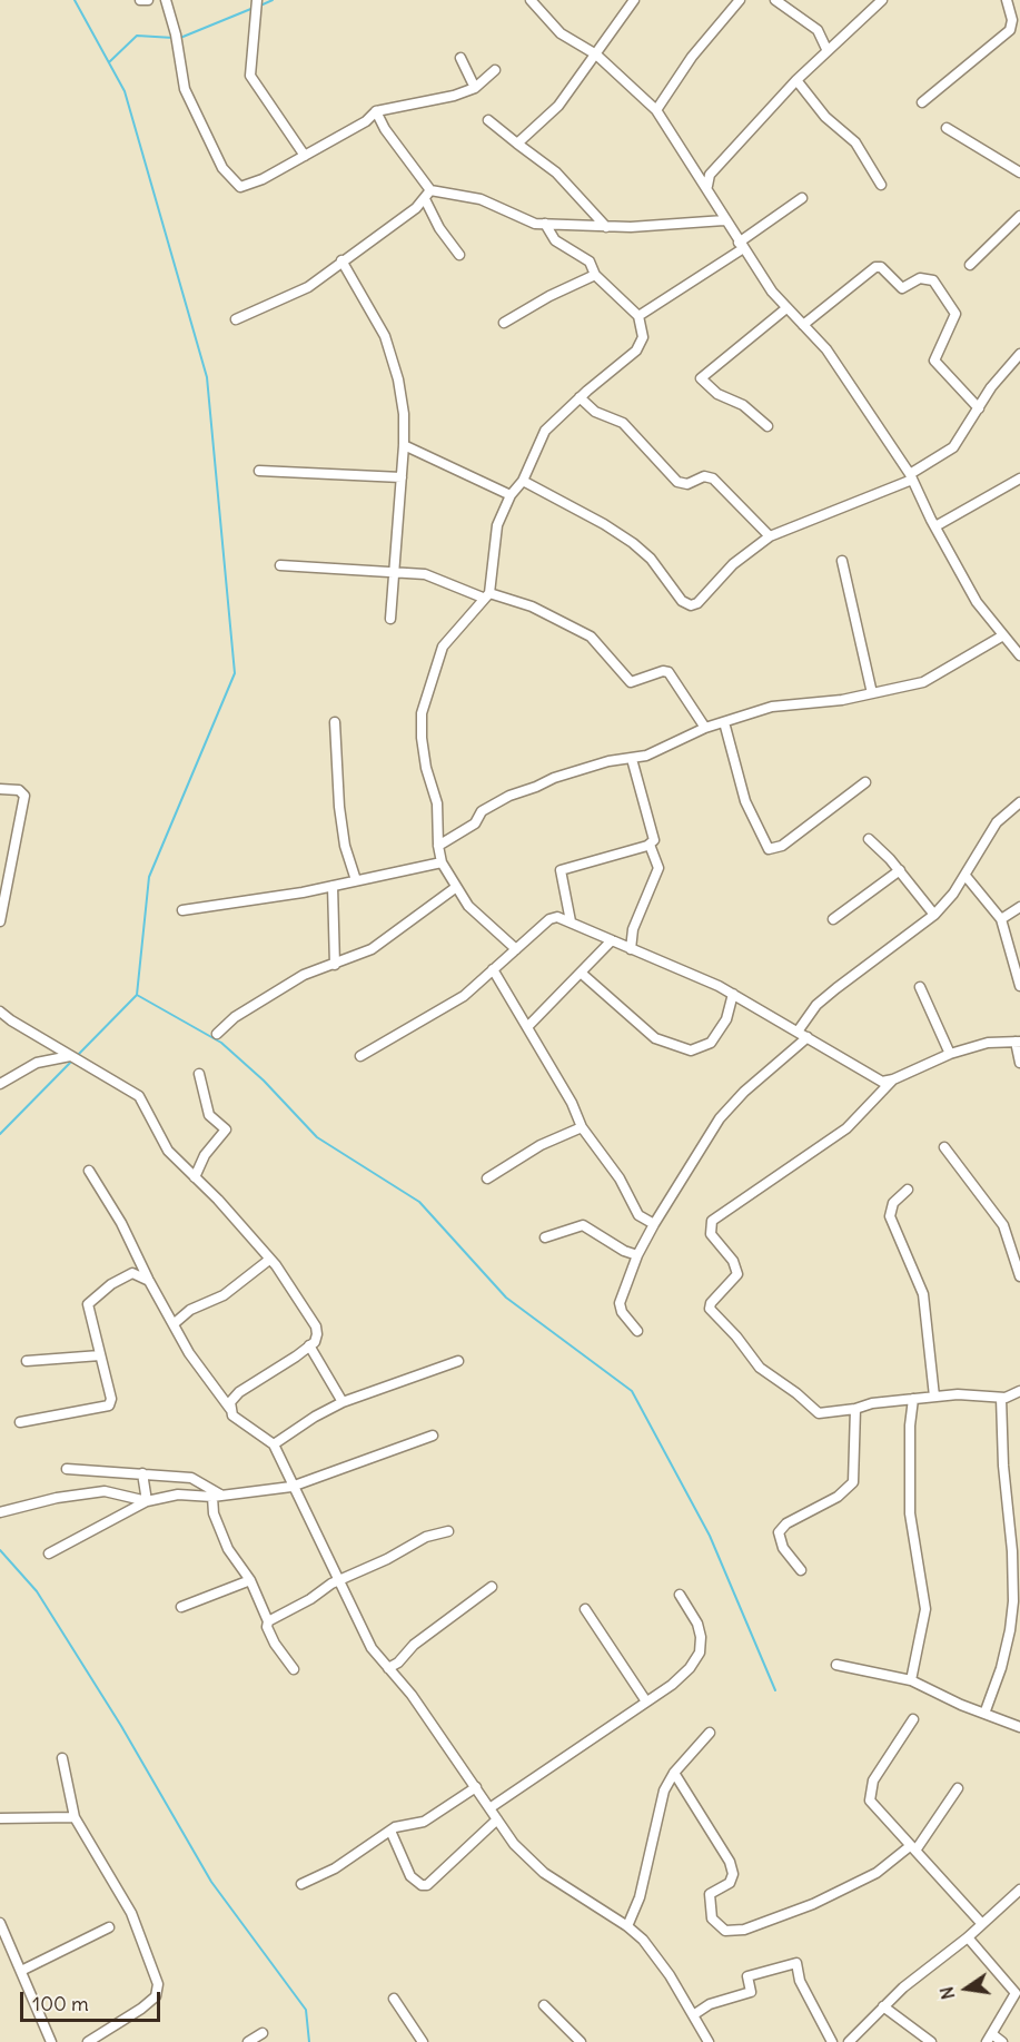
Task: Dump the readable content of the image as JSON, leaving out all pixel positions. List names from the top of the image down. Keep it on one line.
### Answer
{"scale_bar":"100 m","north":"left"}
